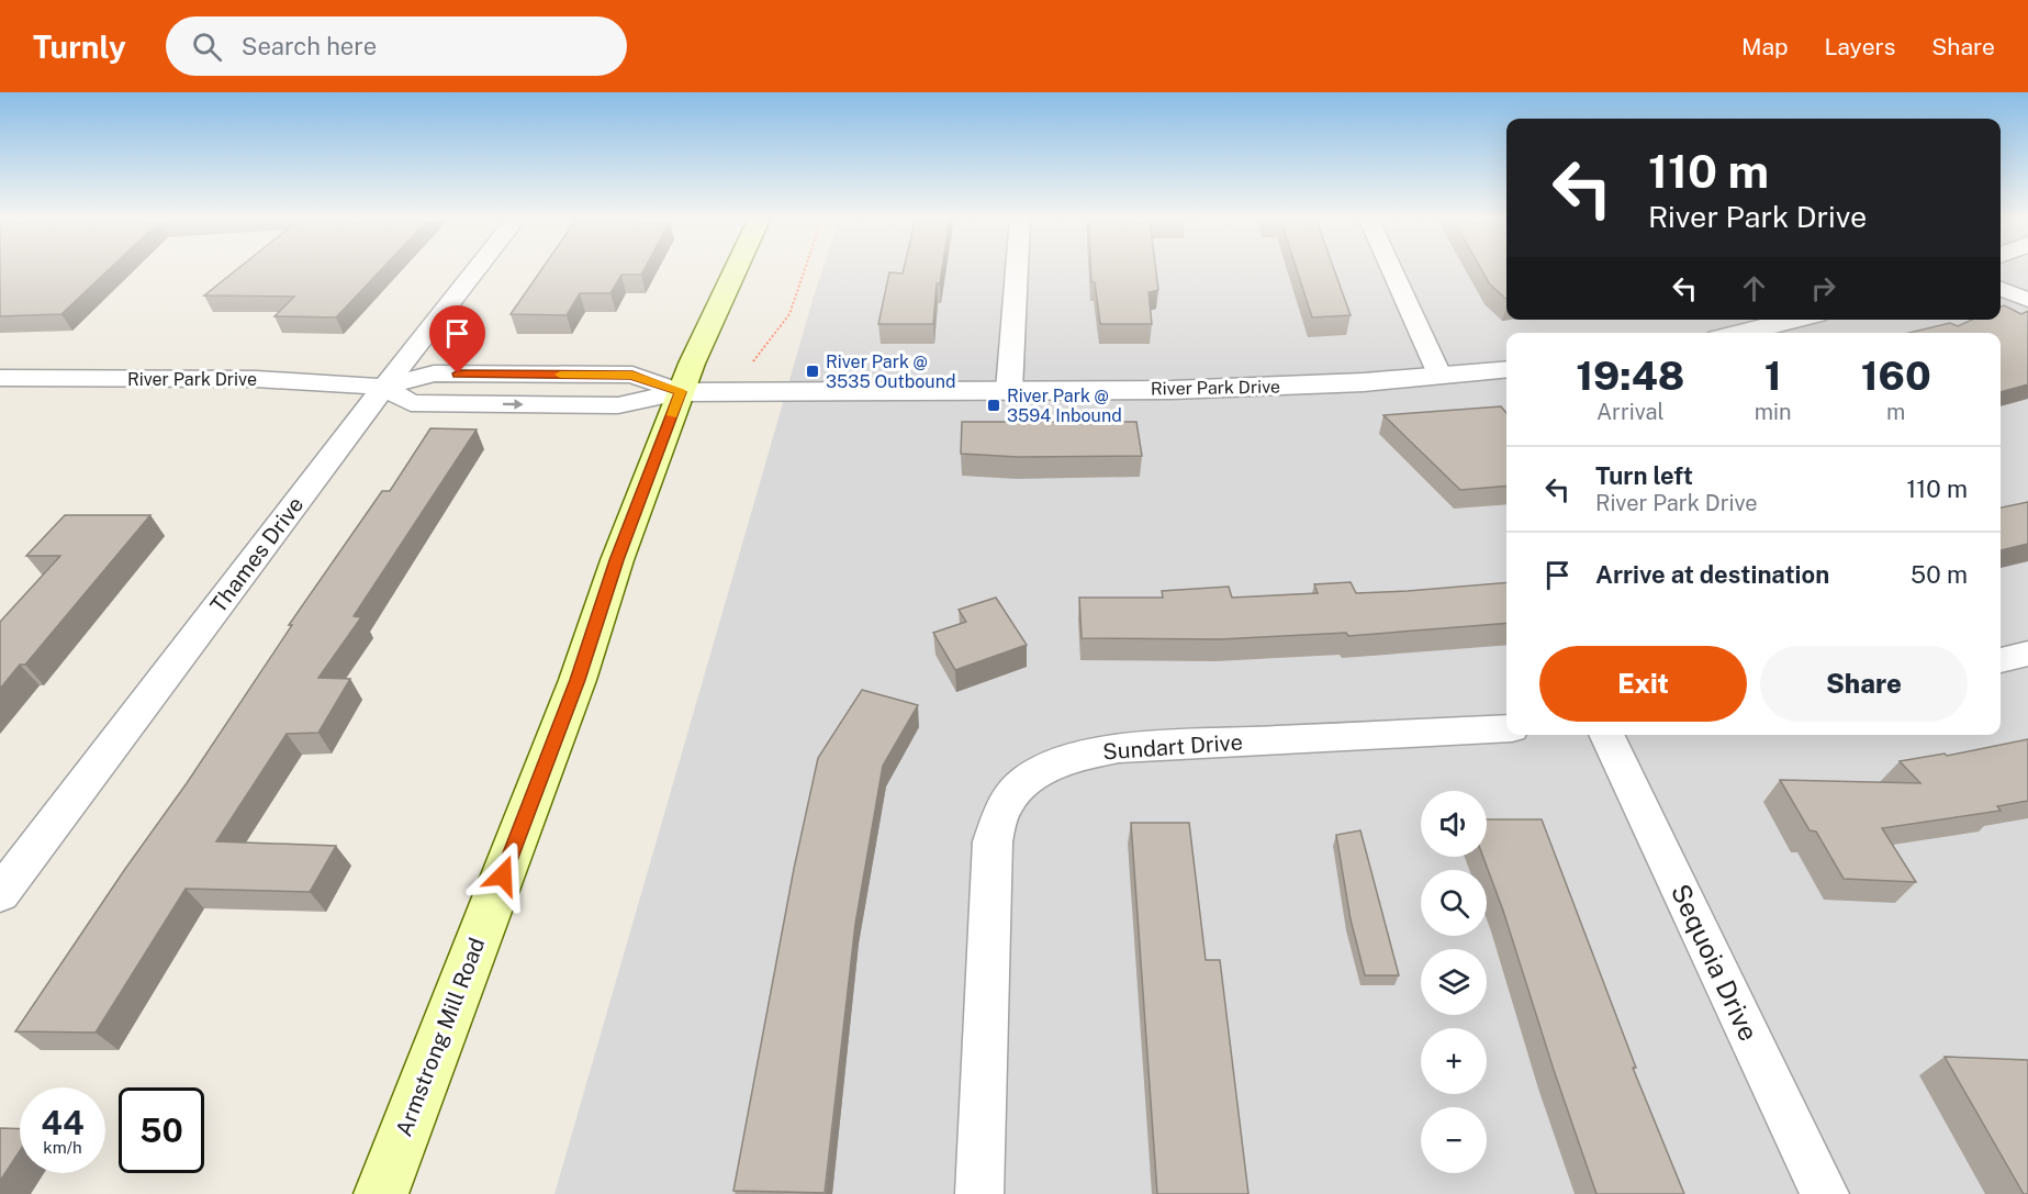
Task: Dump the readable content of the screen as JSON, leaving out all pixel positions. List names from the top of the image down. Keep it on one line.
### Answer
{"streets":{"main road":["Armstrong Mill Road"],"street":["River Park Drive","Thames Drive","Sundart Drive","Sequoia Drive"]},"crossings":[["River Park Drive","Thames Drive"],["River Park Drive","Armstrong Mill Road"]],"places":{"transit":["River Park @ 3535 Outbound","River Park @ 3594 Inbound"]},"page":{"header":"Turnly","search":"Search here","nav":["Map","Layers","Share"],"turn":["110 m","River Park Drive"],"eta":["19:48","Arrival","1","min","160","m"],"list":[{"name":"Turn left","note":"River Park Drive","value":"110 m"},{"name":"Arrive at destination","value":"50 m"}],"buttons":["Exit","Share"],"map_buttons":["+","−"],"speed":"44 km/h","limit":"50"}}
